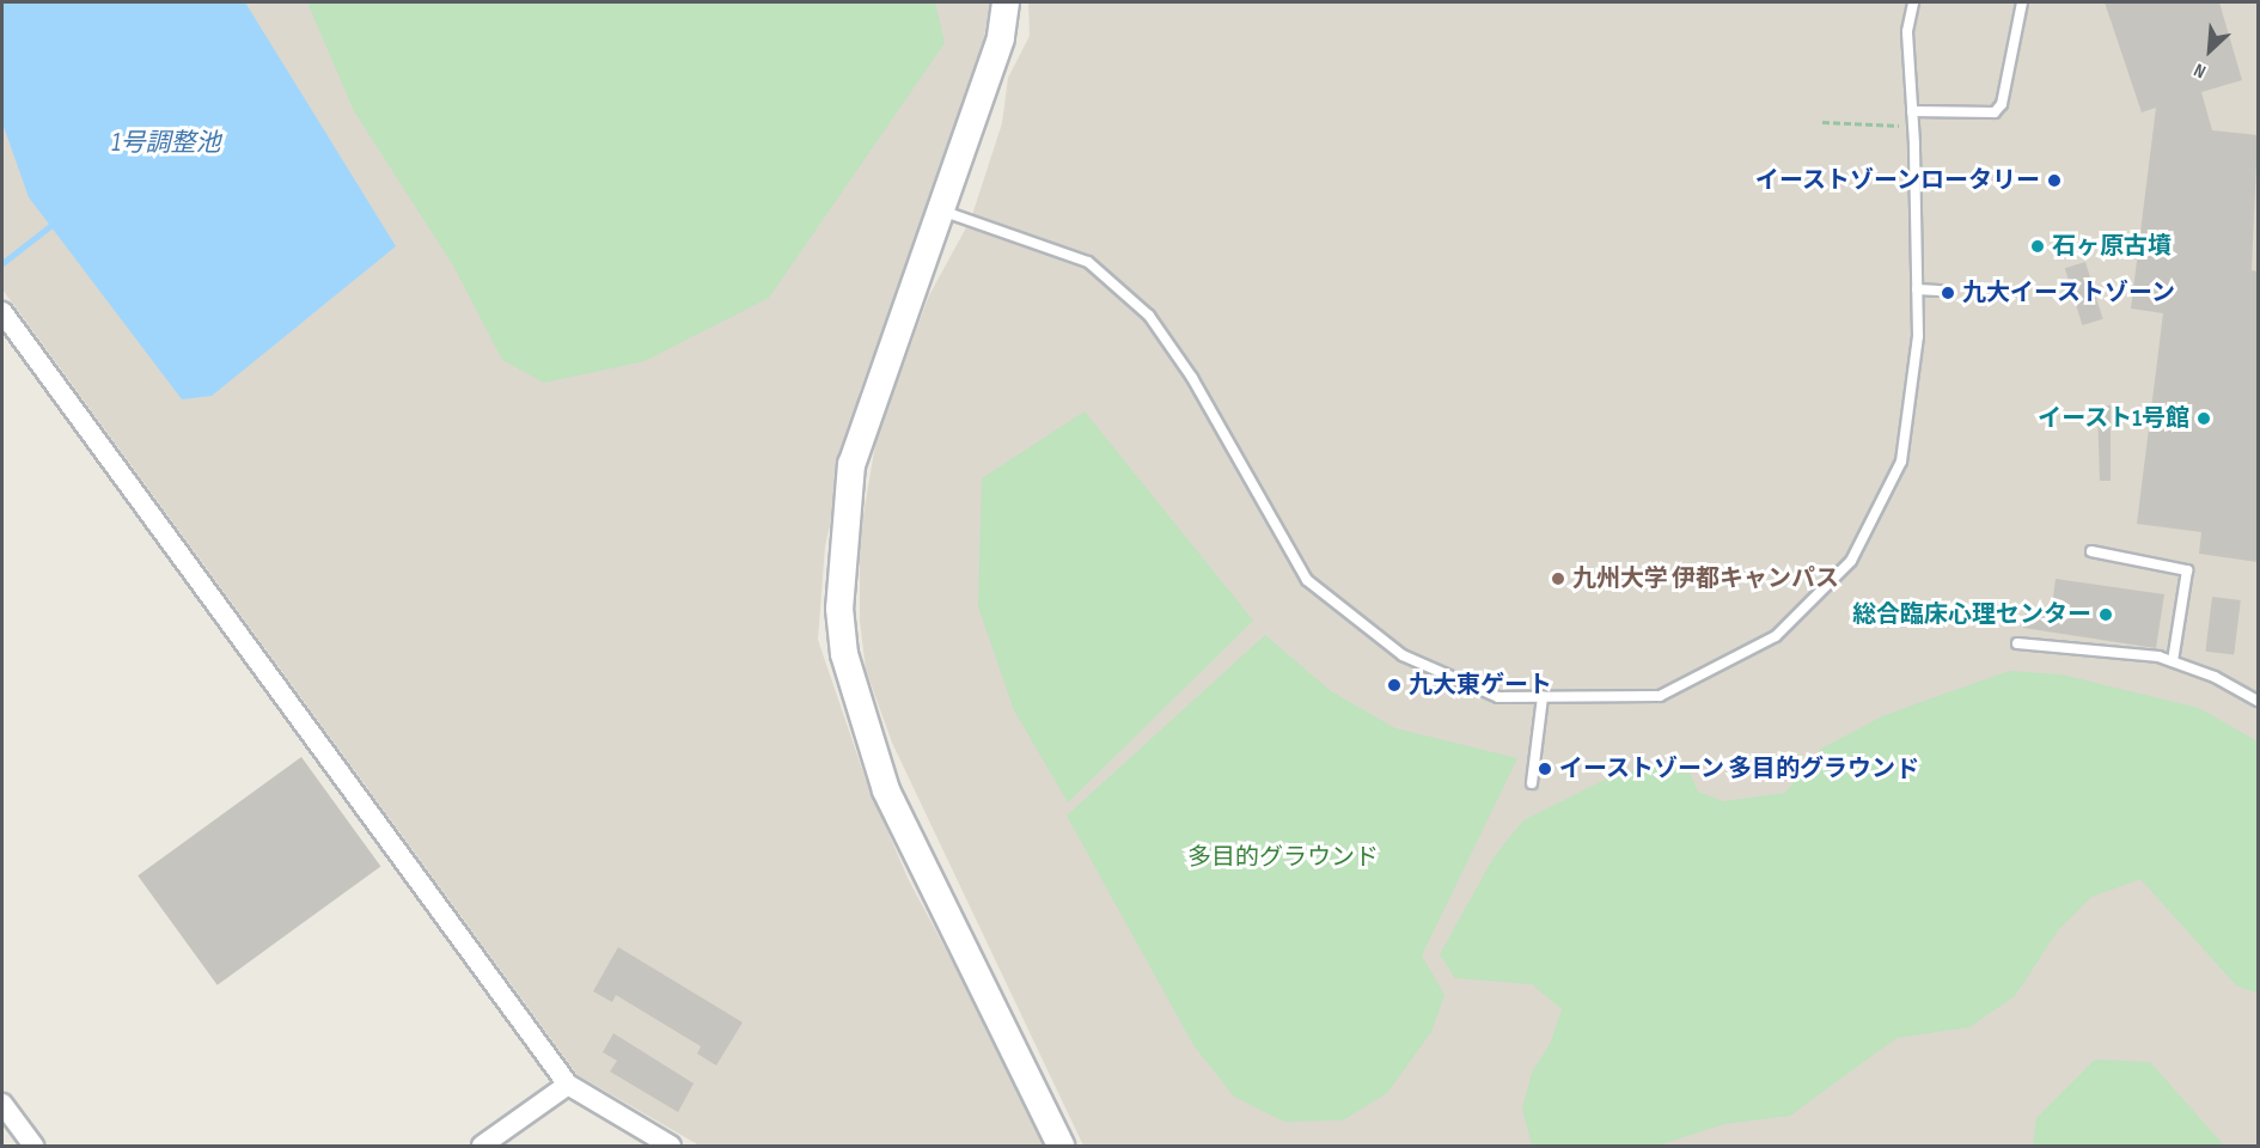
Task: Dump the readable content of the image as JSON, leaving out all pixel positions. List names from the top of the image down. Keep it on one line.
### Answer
{"water":["1号調整池"],"parks":["多目的グラウンド"],"places":["イーストゾーンロータリー","石ヶ原古墳","九大イーストゾーン","イースト1号館","九州大学 伊都キャンパス","総合臨床心理センター","九大東ゲート","イーストゾーン 多目的グラウンド"],"north":"bottom left"}
